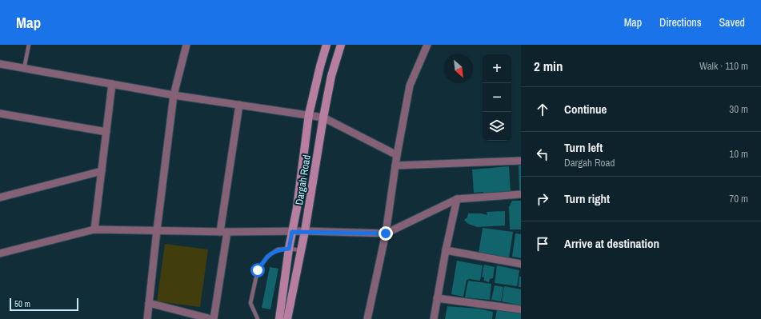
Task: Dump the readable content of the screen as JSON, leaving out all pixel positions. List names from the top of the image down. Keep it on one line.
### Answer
{"streets":{"main road":["Dargah Road"]},"scale_bar":"50 m","north":"bottom right","page":{"header":"Map","nav":["Map","Directions","Saved"],"heading":["2 min","Walk · 110 m"],"map_buttons":["+","−"],"list":[["Continue","30 m"],["Turn left","Dargah Road","10 m"],["Turn right","70 m"],"Arrive at destination"],"scale":"50 m"}}
